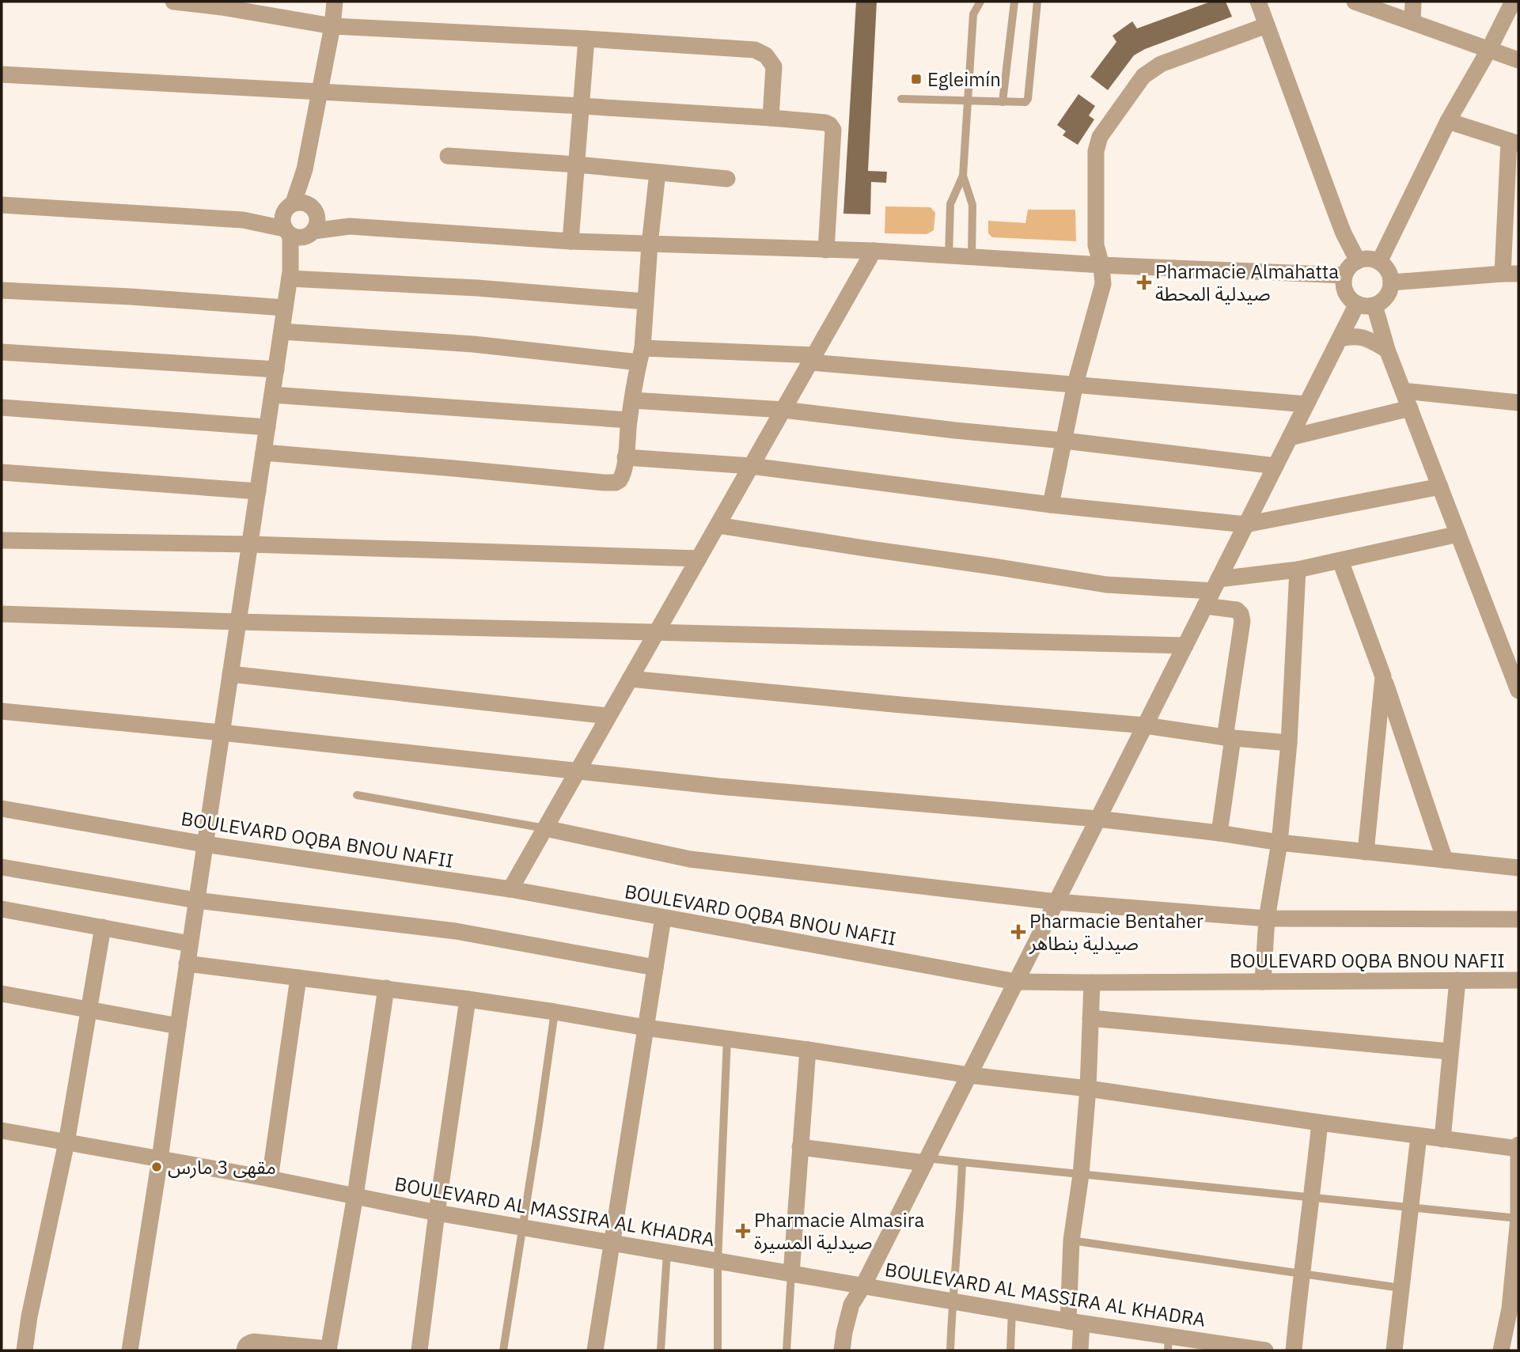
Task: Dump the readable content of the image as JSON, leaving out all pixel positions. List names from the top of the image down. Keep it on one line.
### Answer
{"streets":{"street":["BOULEVARD OQBA BNOU NAFII","BOULEVARD AL MASSIRA AL KHADRA"]},"places":{"transit":["Egleimín"],"health":["Pharmacie Almahatta صيدلية المحطة","Pharmacie Bentaher صيدلية بنطاهر","Pharmacie Almasira صيدلية المسيرة"],"other":["مقهى 3 مارس"]}}
